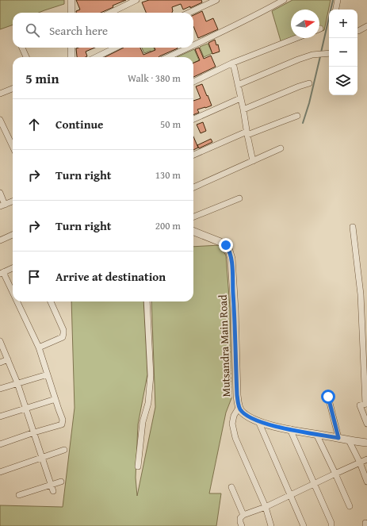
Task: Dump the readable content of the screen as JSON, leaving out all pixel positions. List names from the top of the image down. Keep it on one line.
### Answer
{"streets":{"street":["Mutsandra Main Road"]},"north":"right","page":{"map_buttons":["+","−"],"search":"Search here","heading":["5 min","Walk · 380 m"],"list":[["Continue","50 m"],["Turn right","130 m"],["Turn right","200 m"],"Arrive at destination"]}}
